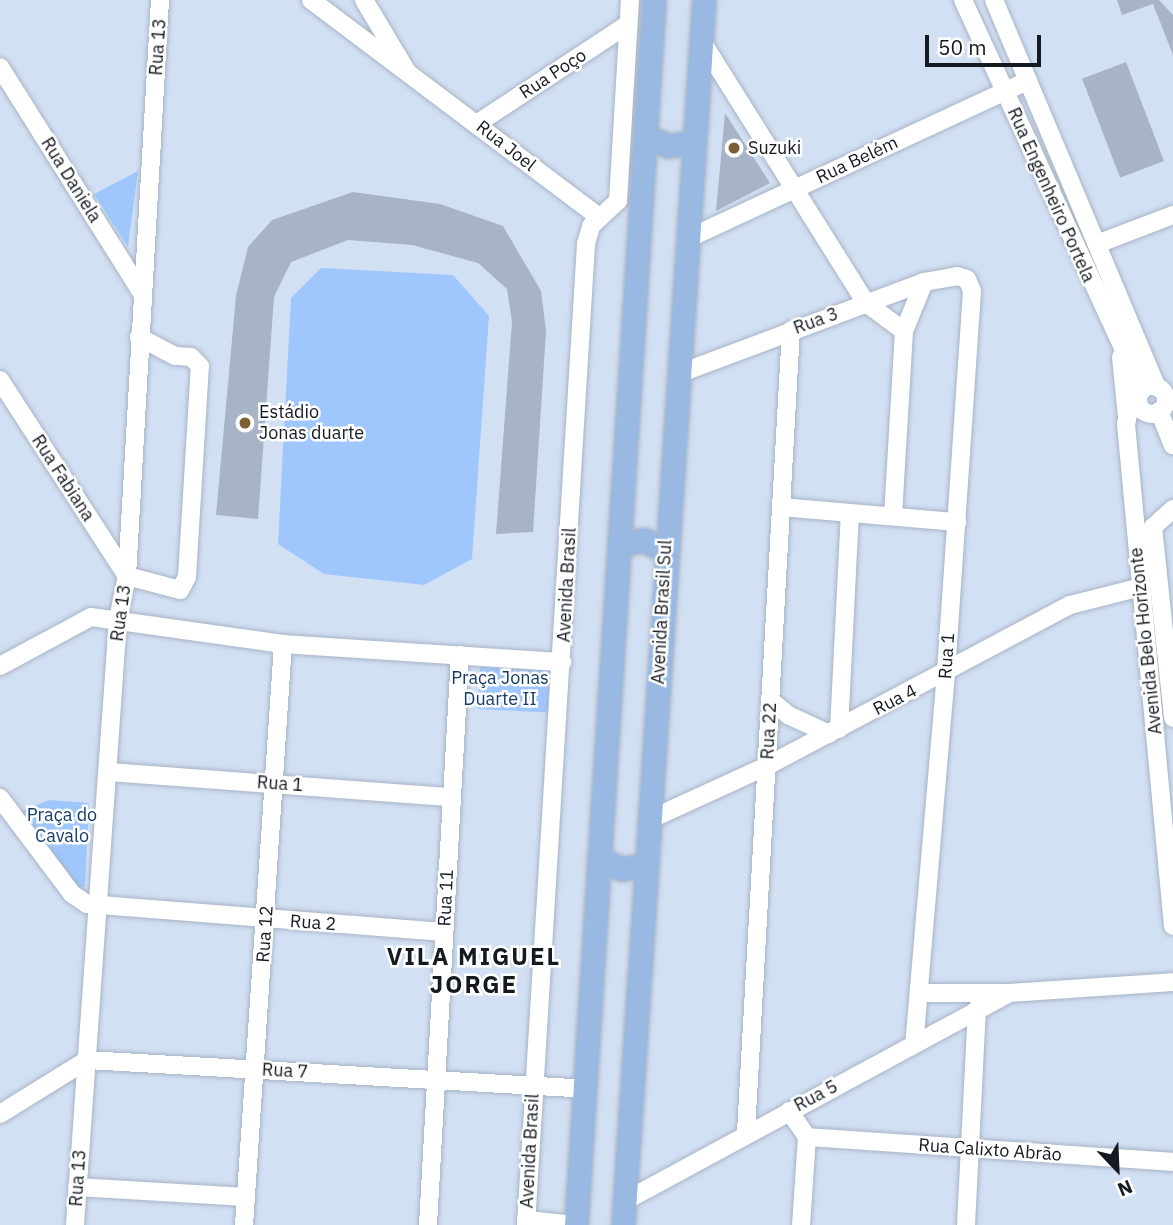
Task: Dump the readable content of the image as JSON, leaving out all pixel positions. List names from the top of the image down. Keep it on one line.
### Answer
{"streets":{"main road":["Avenida Brasil Sul"],"street":["Rua 13","Rua Poço","Rua Joel","Rua Belém","Rua Daniela","Rua Engenheiro Portela","Rua 3","Rua Fabiana","Avenida Brasil","Avenida Belo Horizonte","Rua 1","Rua 4","Rua 22","Rua 11","Rua 2","Rua 12","Rua 7","Rua 5","Rua Calixto Abrão"]},"crossings":[["Rua 13","Rua Daniela"],["Rua 13","Rua Fabiana"],["Rua 13","Rua 1"],["Rua 13","Rua 2"],["Rua 13","Rua 7"],["Rua Poço","Rua Joel"],["Rua Joel","Avenida Brasil"],["Rua Belém","Rua Engenheiro Portela"],["Rua Belém","Avenida Brasil Sul"],["Rua Engenheiro Portela","Avenida Belo Horizonte"],["Rua 3","Avenida Brasil Sul"],["Rua 3","Rua 1"],["Rua 3","Rua 22"],["Avenida Brasil","Rua 7"],["Avenida Brasil Sul","Rua 4"],["Avenida Brasil Sul","Rua 5"],["Avenida Belo Horizonte","Rua 4"],["Rua 1","Rua 4"],["Rua 1","Rua 11"],["Rua 1","Rua 12"],["Rua 1","Rua 5"],["Rua 4","Rua 22"],["Rua 22","Rua 5"],["Rua 11","Rua 2"],["Rua 11","Rua 7"],["Rua 2","Rua 12"],["Rua 12","Rua 7"]],"districts":["VILA MIGUEL JORGE"],"parks":["Praça Jonas Duarte II","Praça do Cavalo"],"places":["Suzuki","Estádio Jonas duarte"],"scale_bar":"50 m","north":"bottom right"}
